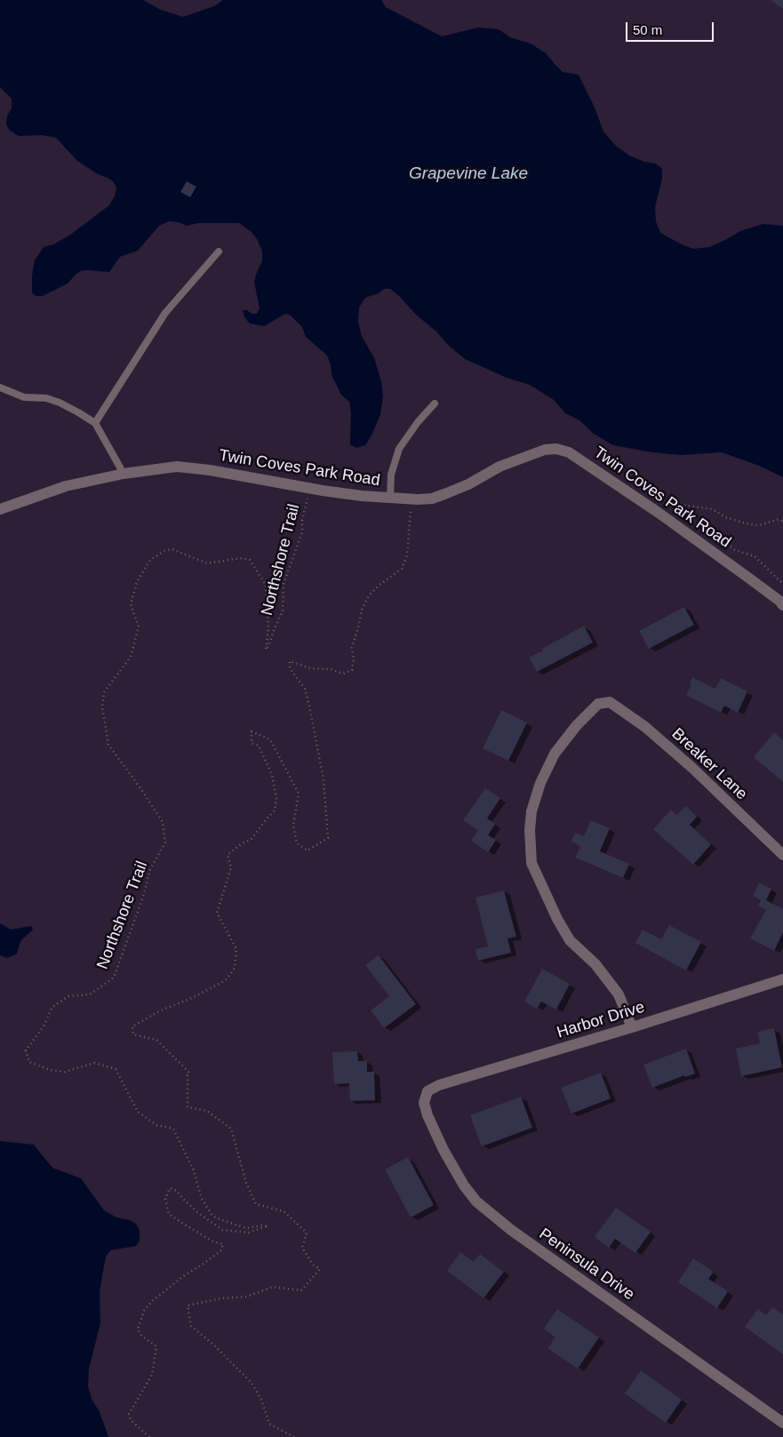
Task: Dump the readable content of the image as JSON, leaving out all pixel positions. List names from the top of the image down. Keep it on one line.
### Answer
{"streets":{"street":["Twin Coves Park Road","Breaker Lane","Harbor Drive","Peninsula Drive"],"path":["Northshore Trail"]},"crossings":[["Twin Coves Park Road","Northshore Trail"],["Breaker Lane","Harbor Drive"],["Harbor Drive","Peninsula Drive"]],"water":["Grapevine Lake"],"scale_bar":"50 m"}
